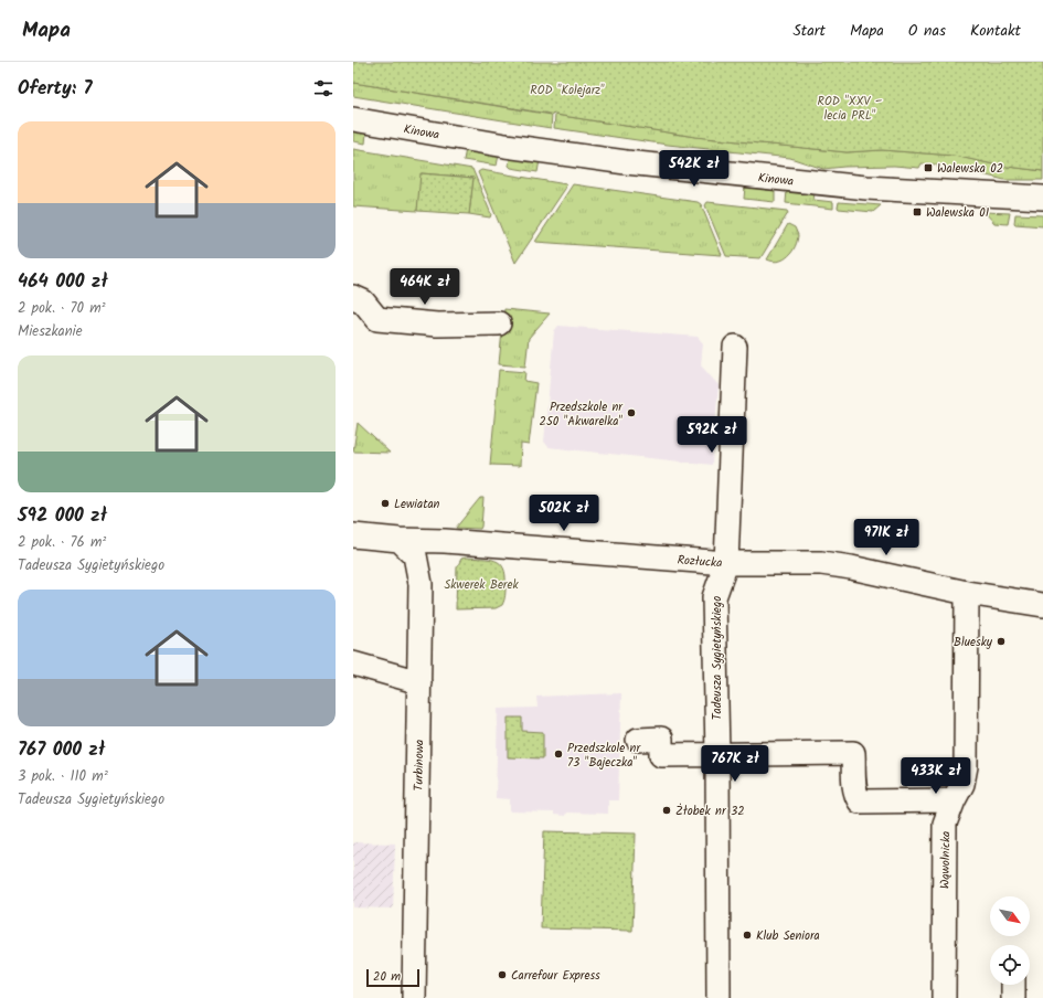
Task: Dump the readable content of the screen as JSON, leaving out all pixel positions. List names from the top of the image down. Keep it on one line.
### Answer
{"streets":{"street":["Kinowa","Rozłucka","Tadeusza Sygietyńskiego","Turbinowa","Wąwolnicka"]},"crossings":[["Rozłucka","Tadeusza Sygietyńskiego"],["Rozłucka","Turbinowa"],["Rozłucka","Wąwolnicka"]],"parks":["ROD \"Kolejarz\"","ROD \"XXV – lecia PRL\"","Skwerek Berek"],"places":{"transit":["Walewska 02","Walewska 01"],"other":["Przedszkole nr 250 \"Akwarelka\"","Lewiatan","Bluesky","Przedszkole nr 73 \"Bajeczka\"","Żłobek nr 32","Klub Seniora","Carrefour Express"]},"scale_bar":"20 m","north":"bottom right","page":{"header":"Mapa","nav":["Start","Mapa","O nas","Kontakt"],"heading":"Oferty: 7","list":[{"name":"464 000 zł","note":"2 pok. · 70 m² · Mieszkanie"},{"name":"592 000 zł","note":"2 pok. · 76 m² · Tadeusza Sygietyńskiego"},{"name":"767 000 zł","note":"3 pok. · 110 m² · Tadeusza Sygietyńskiego"}],"price":["542K zł","464K zł","592K zł","502K zł","971K zł","767K zł","433K zł"],"scale":"20 m"}}
